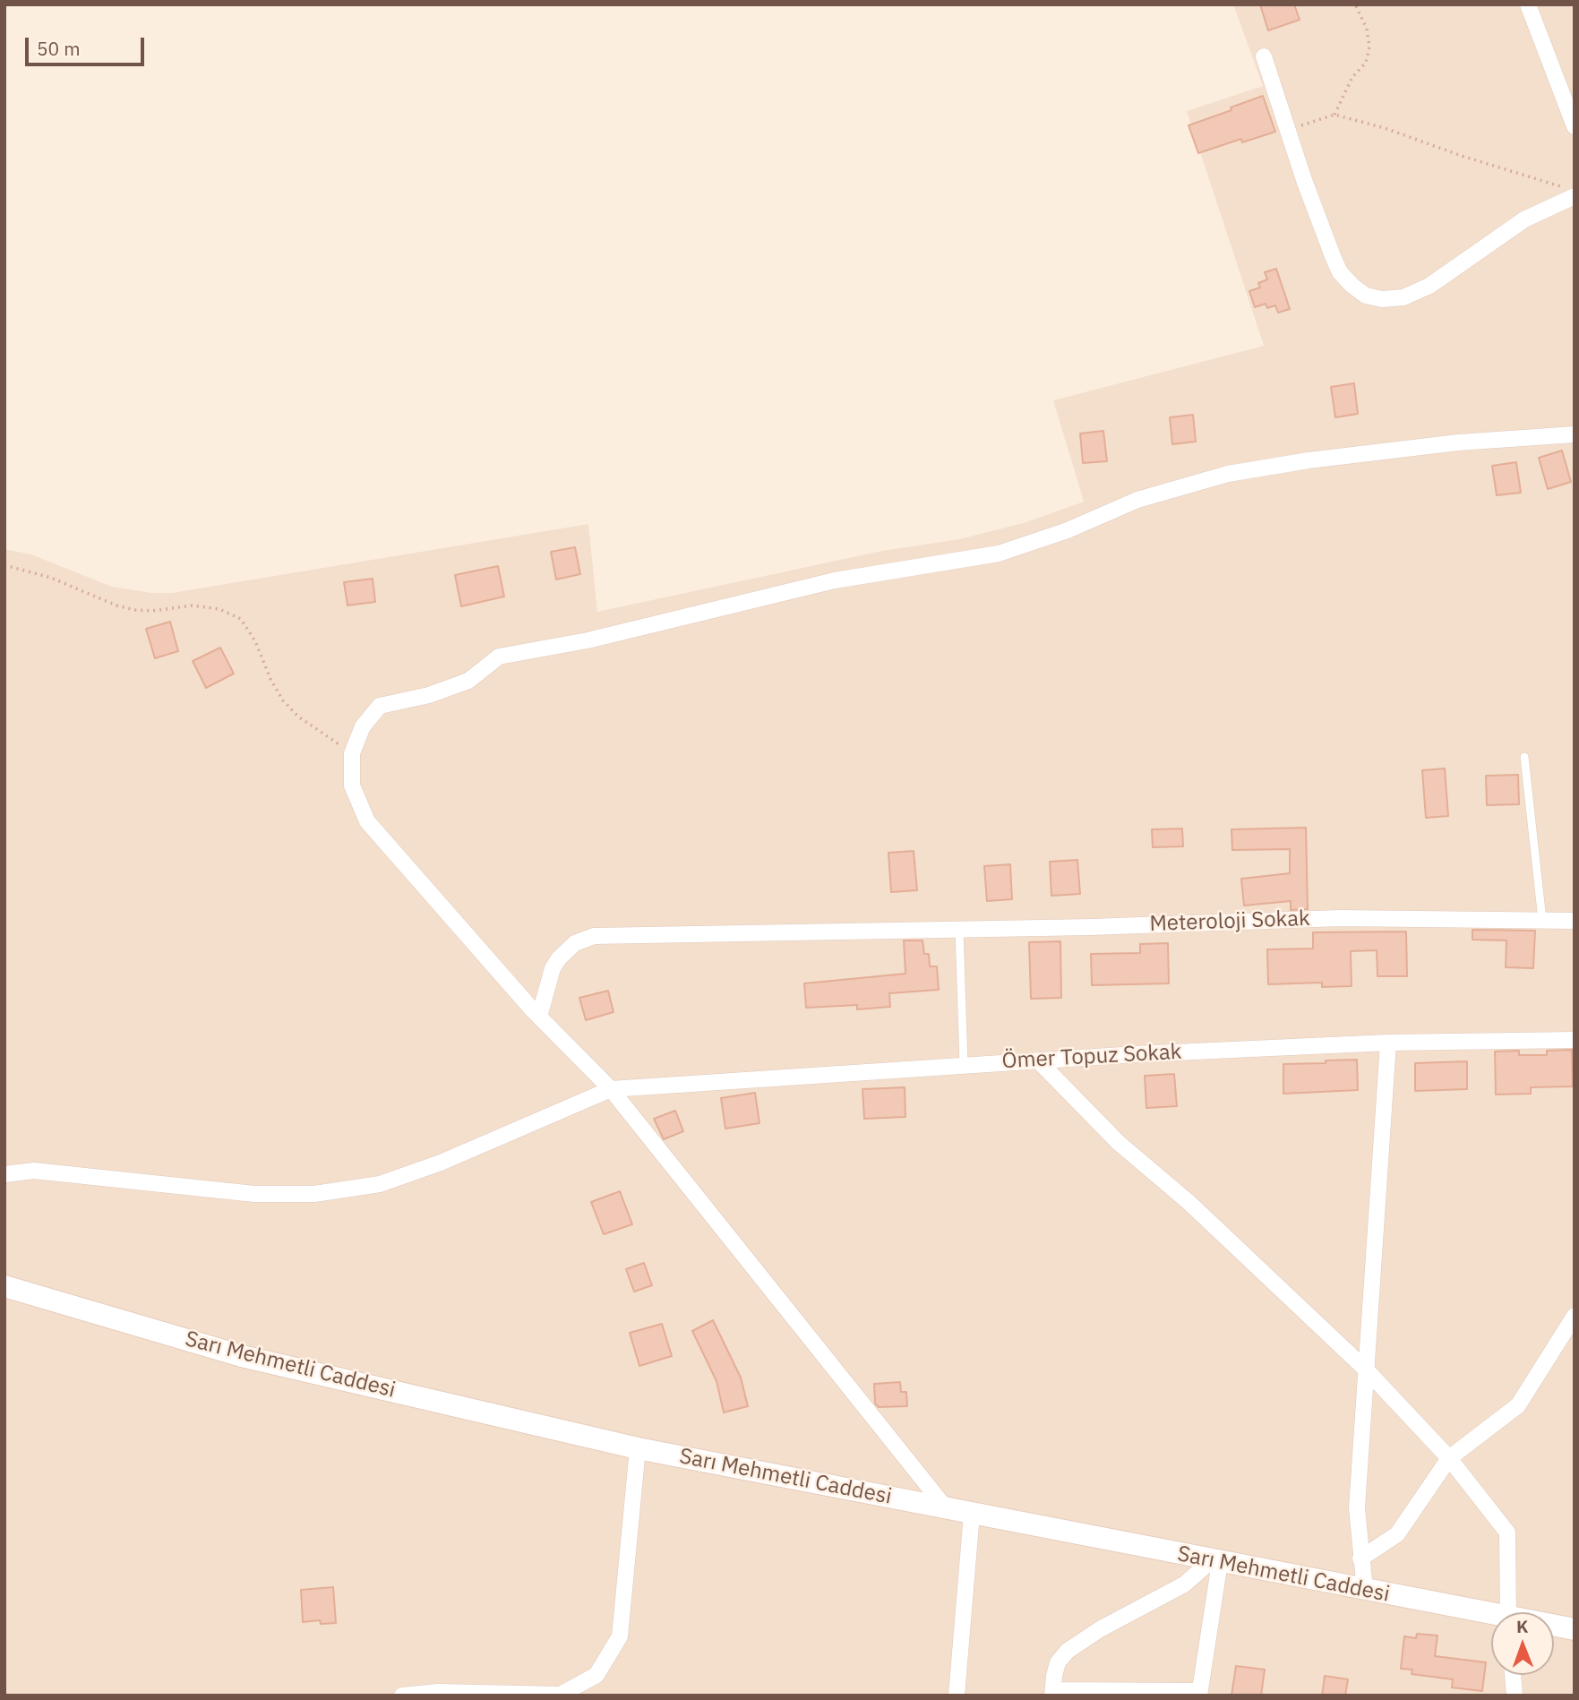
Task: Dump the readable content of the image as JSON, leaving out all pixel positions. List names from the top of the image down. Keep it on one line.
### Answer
{"streets":{"street":["Meteroloji Sokak","Ömer Topuz Sokak","Sarı Mehmetli Caddesi"]},"scale_bar":"50 m","north":"top"}
